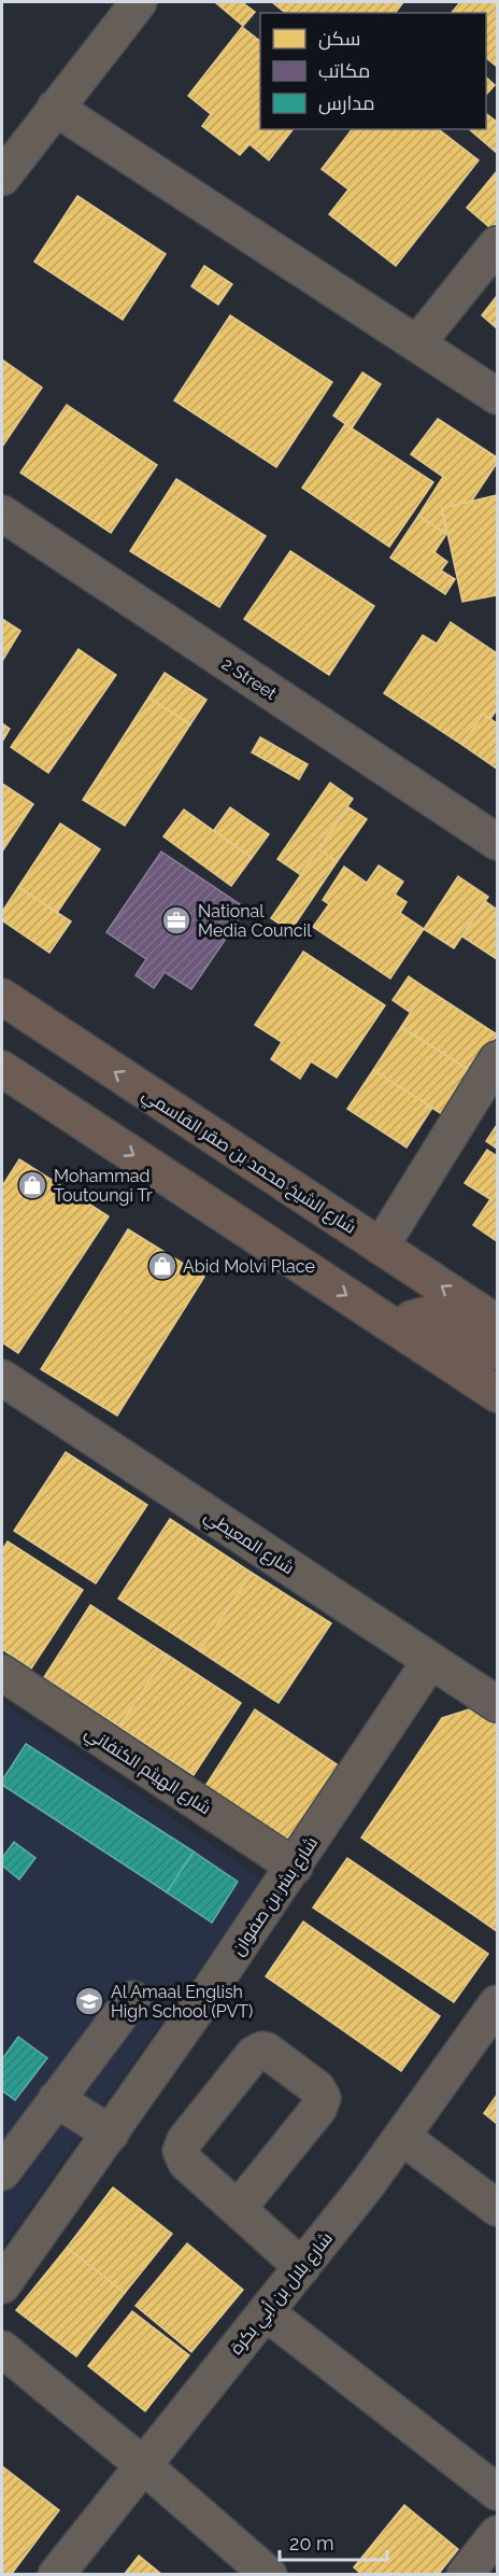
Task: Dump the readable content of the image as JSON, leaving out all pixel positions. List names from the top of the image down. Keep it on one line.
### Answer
{"streets":{"main road":["شارع الشيخ محمد بن صقر القاسمي"],"street":["2 Street","شارع المعيطي","شارع الهيثم الكنفاني","شارع بشر بن صفوان","شارع بلال بن أبي بكرة"]},"crossings":[["شارع المعيطي","شارع بشر بن صفوان"],["شارع الهيثم الكنفاني","شارع بشر بن صفوان"]],"places":{"office":["National Media Council"],"shop":["Mohammad Toutoungi Tr","Abid Molvi Place"],"school or university":["Al Amaal English High School (PVT)"]},"legend":["سكن","مكاتب","مدارس"],"scale_bar":"20 m"}
